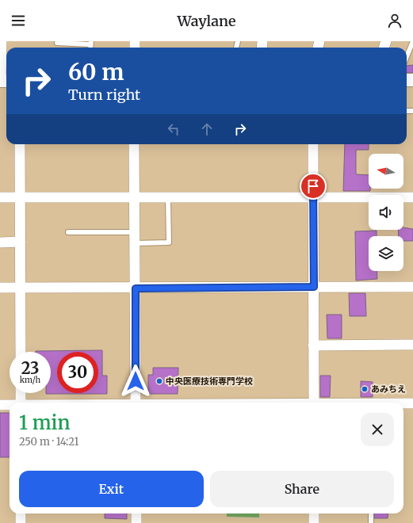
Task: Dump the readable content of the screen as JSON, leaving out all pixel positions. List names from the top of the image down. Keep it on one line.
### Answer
{"places":["中央医療技術専門学校","あみちえ"],"north":"left","page":{"header":"Waylane","turn":["60 m","Turn right"],"speed":"23 km/h","limit":"30","heading":["1 min","250 m · 14:21"],"buttons":["Exit","Share"]}}
